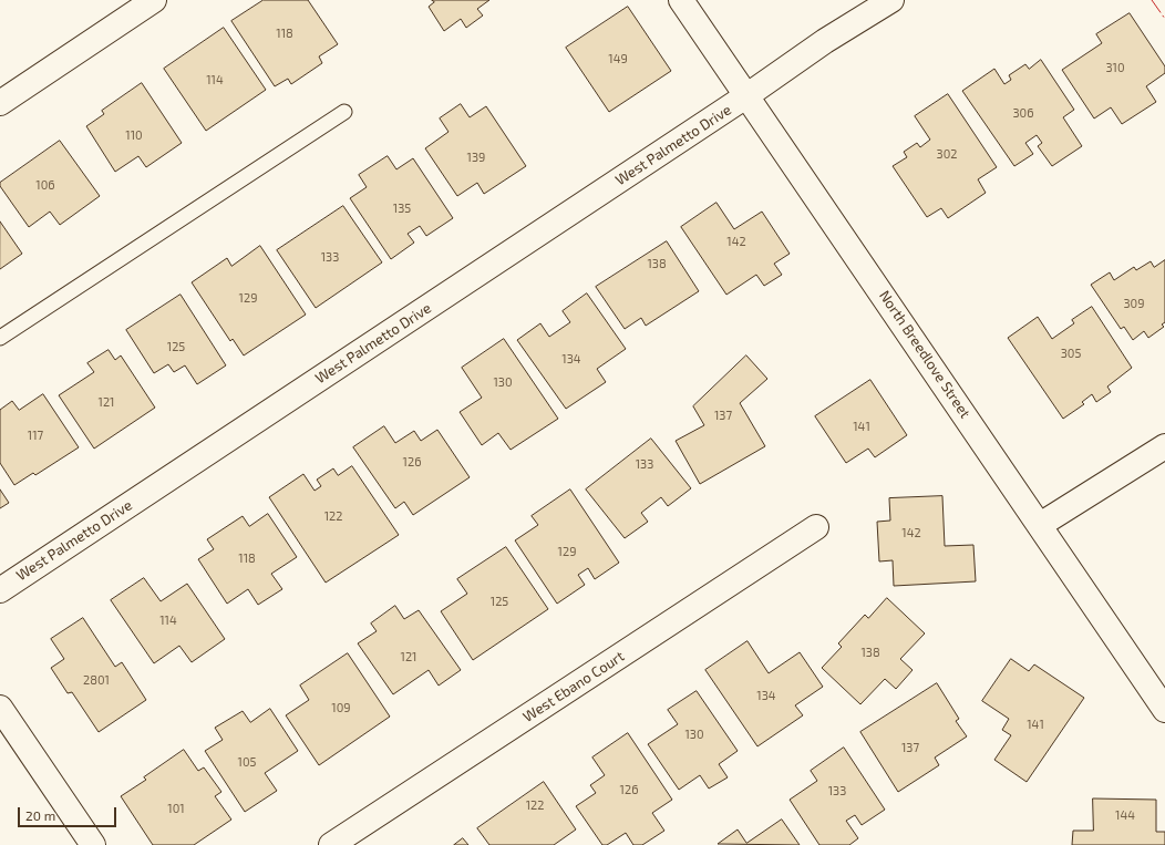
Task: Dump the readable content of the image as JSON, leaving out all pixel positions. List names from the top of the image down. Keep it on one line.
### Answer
{"streets":{"street":["West Palmetto Drive","North Breedlove Street","West Ebano Court"]},"crossings":[["West Palmetto Drive","North Breedlove Street"]],"house_numbers":["118","149","310","114","306","110","302","139","106","135","142","133","138","129","309","125","305","134","130","121","137","141","117","126","133","122","142","129","118","125","114","138","121","2801","134","109","141","130","137","105","126","133","122","101","144"],"scale_bar":"20 m"}
